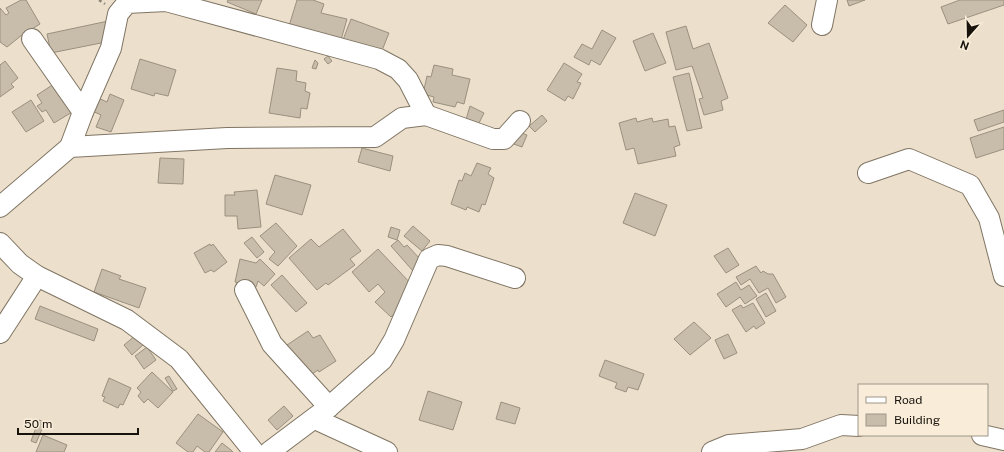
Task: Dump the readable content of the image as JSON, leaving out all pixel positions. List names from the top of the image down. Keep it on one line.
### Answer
{"legend":["Road","Building"],"scale_bar":"50 m","north":"bottom"}
